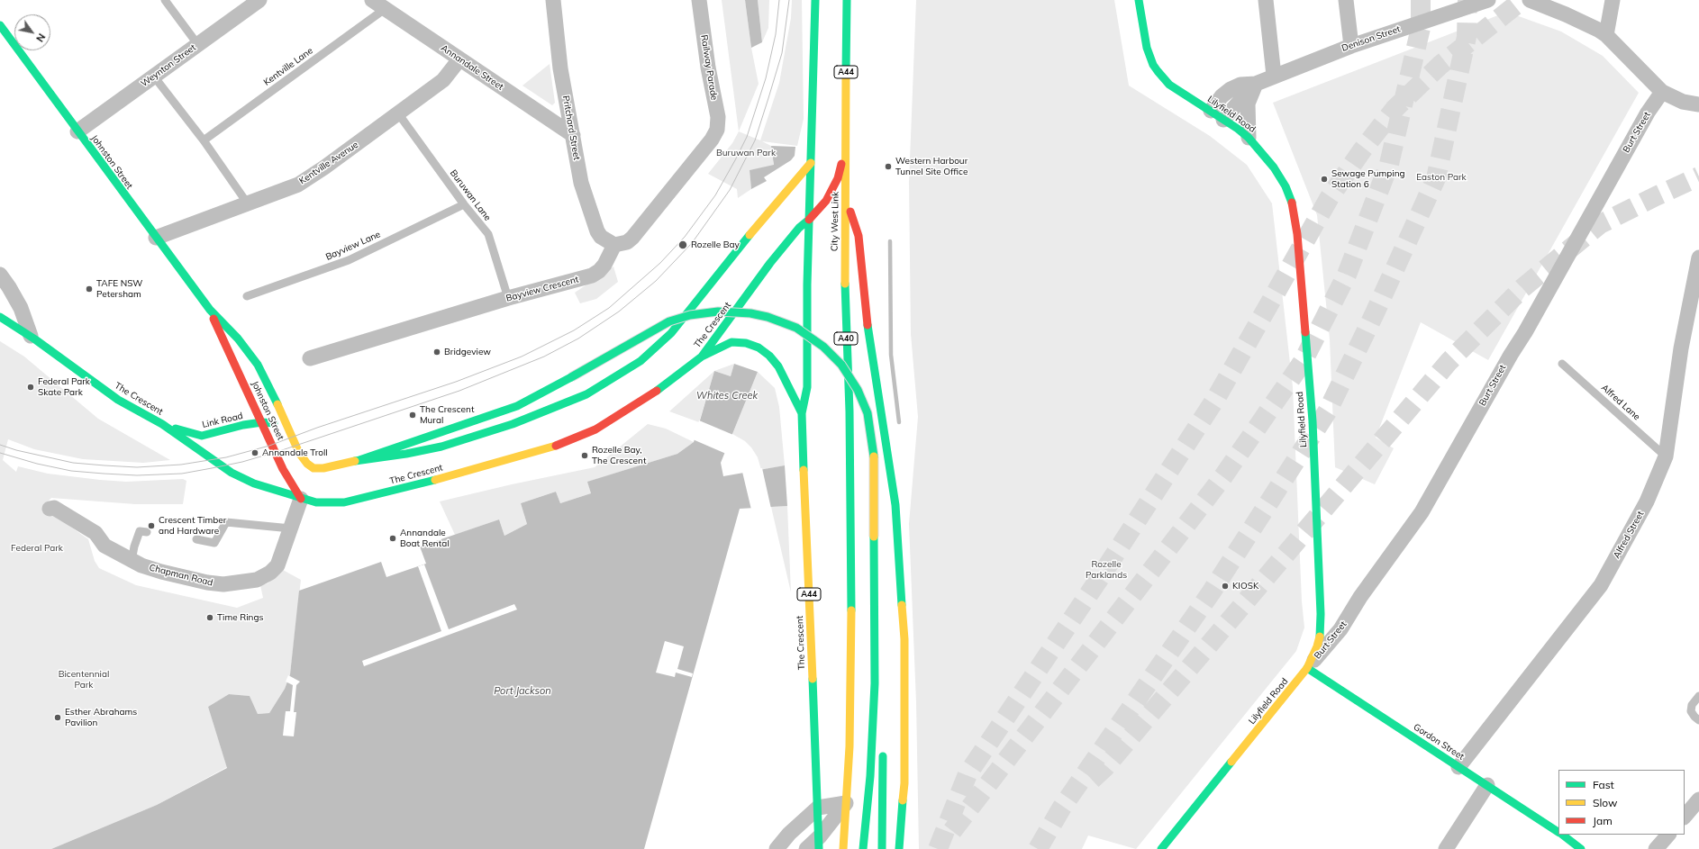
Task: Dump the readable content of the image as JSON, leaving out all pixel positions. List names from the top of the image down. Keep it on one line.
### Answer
{"streets":{"main road":["A44","Lilyfield Road","Johnston Street","City West Link","The Crescent","A40","Link Road","Gordon Street"],"street":["Denison Street","Weynton Street","Annandale Street","Railway Parade","Pritchard Street","Burt Street","Kentville Avenue","Bayview Crescent","Alfred Street","Chapman Road"],"lane":["Kentville Lane","Buruwan Lane","Bayview Lane","Alfred Lane"]},"crossings":[["Denison Street","Lilyfield Road"],["Weynton Street","Johnston Street"],["Kentville Lane","Annandale Street"],["Annandale Street","Pritchard Street"],["Annandale Street","Kentville Avenue"],["Railway Parade","Pritchard Street"],["Railway Parade","Bayview Crescent"],["A44","The Crescent"],["Lilyfield Road","Burt Street"],["Lilyfield Road","Gordon Street"],["Pritchard Street","Bayview Crescent"],["Burt Street","Gordon Street"],["Johnston Street","Kentville Avenue"],["Johnston Street","The Crescent"],["Johnston Street","Link Road"],["Johnston Street","Chapman Road"],["Kentville Avenue","Buruwan Lane"],["Buruwan Lane","Bayview Lane"],["Buruwan Lane","Bayview Crescent"],["The Crescent","Link Road"],["The Crescent","Chapman Road"],["Alfred Lane","Alfred Street"],["Alfred Street","Gordon Street"]],"water":["Whites Creek","Port Jackson"],"parks":["Buruwan Park","Easton Park","Federal Park","Rozelle Parklands","Bicentennial Park"],"places":["Western Harbour Tunnel Site Office","Sewage Pumping Station 6","Rozelle Bay","TAFE NSW Petersham","Bridgeview","Federal Park Skate Park","The Crescent Mural","Annandale Troll","Rozelle Bay, The Crescent","Crescent Timber and Hardware","Annandale Boat Rental","KIOSK","Time Rings","Esther Abrahams Pavilion"],"legend":["Fast","Slow","Jam"],"north":"bottom right"}
